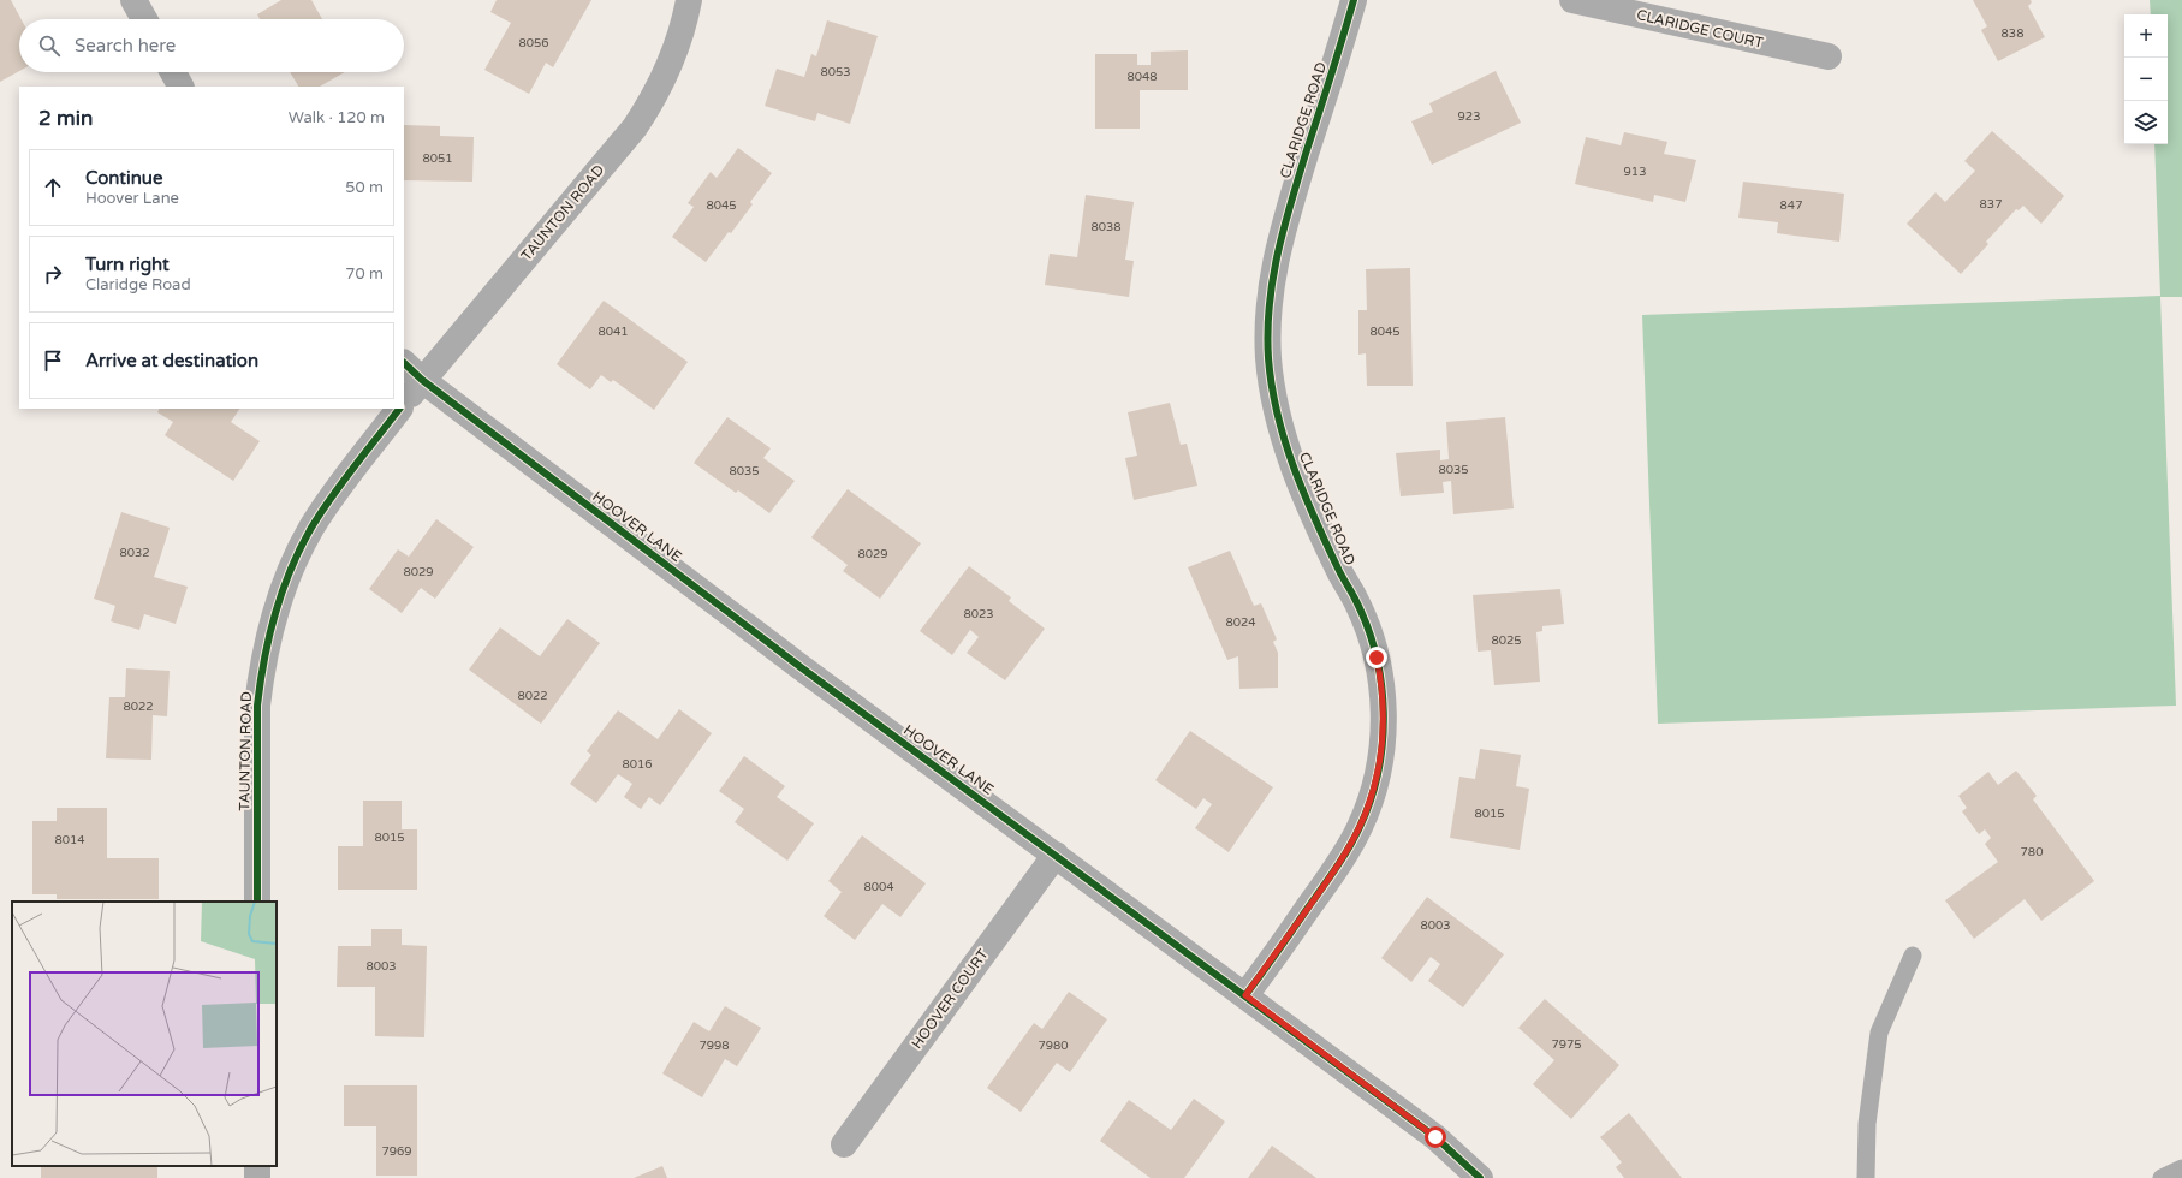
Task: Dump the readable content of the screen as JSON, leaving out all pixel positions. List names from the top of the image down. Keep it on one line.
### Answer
{"streets":{"street":["CLARIDGE COURT","CLARIDGE ROAD","TAUNTON ROAD","HOOVER LANE","HOOVER COURT"]},"crossings":[["CLARIDGE ROAD","HOOVER LANE"],["TAUNTON ROAD","HOOVER LANE"],["HOOVER LANE","HOOVER COURT"]],"house_numbers":["838","8056","8053","8048","923","8051","913","837","8045","847","8038","8041","8045","8035","8035","8032","8029","8029","8023","8024","8025","8022","8022","8016","8015","8015","8014","780","8004","8003","8003","7975","7998","7980","7969"],"page":{"map_buttons":["+","−"],"search":"Search here","heading":["2 min","Walk · 120 m"],"list":[["Continue","Hoover Lane","50 m"],["Turn right","Claridge Road","70 m"],"Arrive at destination"]}}
